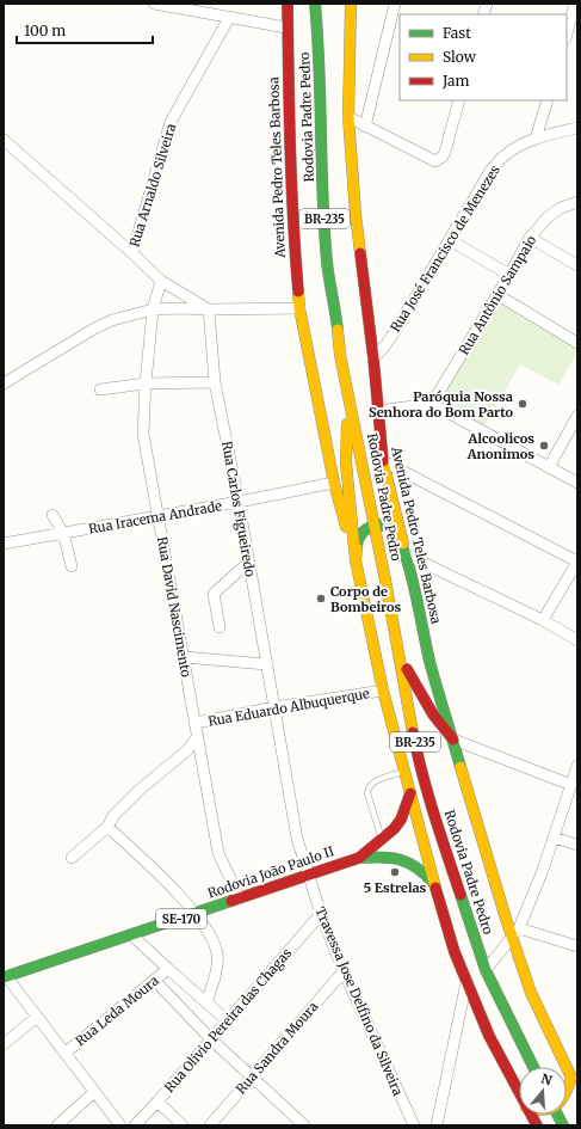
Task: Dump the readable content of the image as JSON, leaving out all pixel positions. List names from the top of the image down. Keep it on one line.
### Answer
{"streets":{"main road":["Rodovia Padre Pedro","Avenida Pedro Teles Barbosa","BR-235","Rodovia João Paulo II","SE-170"],"street":["Rua Arnaldo Silveira","Rua José Francisco de Menezes","Rua Antônio Sampaio","Rua Carlos Figueiredo","Rua Iracema Andrade","Rua David Nascimento","Rua Eduardo Albuquerque","Travessa Jose Delfino da Silveira","Rua Leda Moura","Rua Olivio Pereira das Chagas","Rua Sandra Moura"]},"crossings":[["Avenida Pedro Teles Barbosa","Rua José Francisco de Menezes"],["Avenida Pedro Teles Barbosa","Rua Iracema Andrade"],["Avenida Pedro Teles Barbosa","Rua Eduardo Albuquerque"],["Avenida Pedro Teles Barbosa","Rodovia João Paulo II"],["Rua Carlos Figueiredo","Rua Iracema Andrade"],["Rua Carlos Figueiredo","Rua Eduardo Albuquerque"],["Rua Carlos Figueiredo","Travessa Jose Delfino da Silveira"],["Rua Iracema Andrade","Rua David Nascimento"],["Rua David Nascimento","Rua Eduardo Albuquerque"],["Rua David Nascimento","Rodovia João Paulo II"],["Rua Eduardo Albuquerque","Travessa Jose Delfino da Silveira"],["Rodovia João Paulo II","Travessa Jose Delfino da Silveira"],["Travessa Jose Delfino da Silveira","Rua Olivio Pereira das Chagas"],["Travessa Jose Delfino da Silveira","Rua Sandra Moura"]],"places":["Paróquia Nossa Senhora do Bom Parto","Alcoolicos Anonimos","Corpo de Bombeiros","5 Estrelas"],"legend":["Fast","Slow","Jam"],"scale_bar":"100 m","north":"top"}
